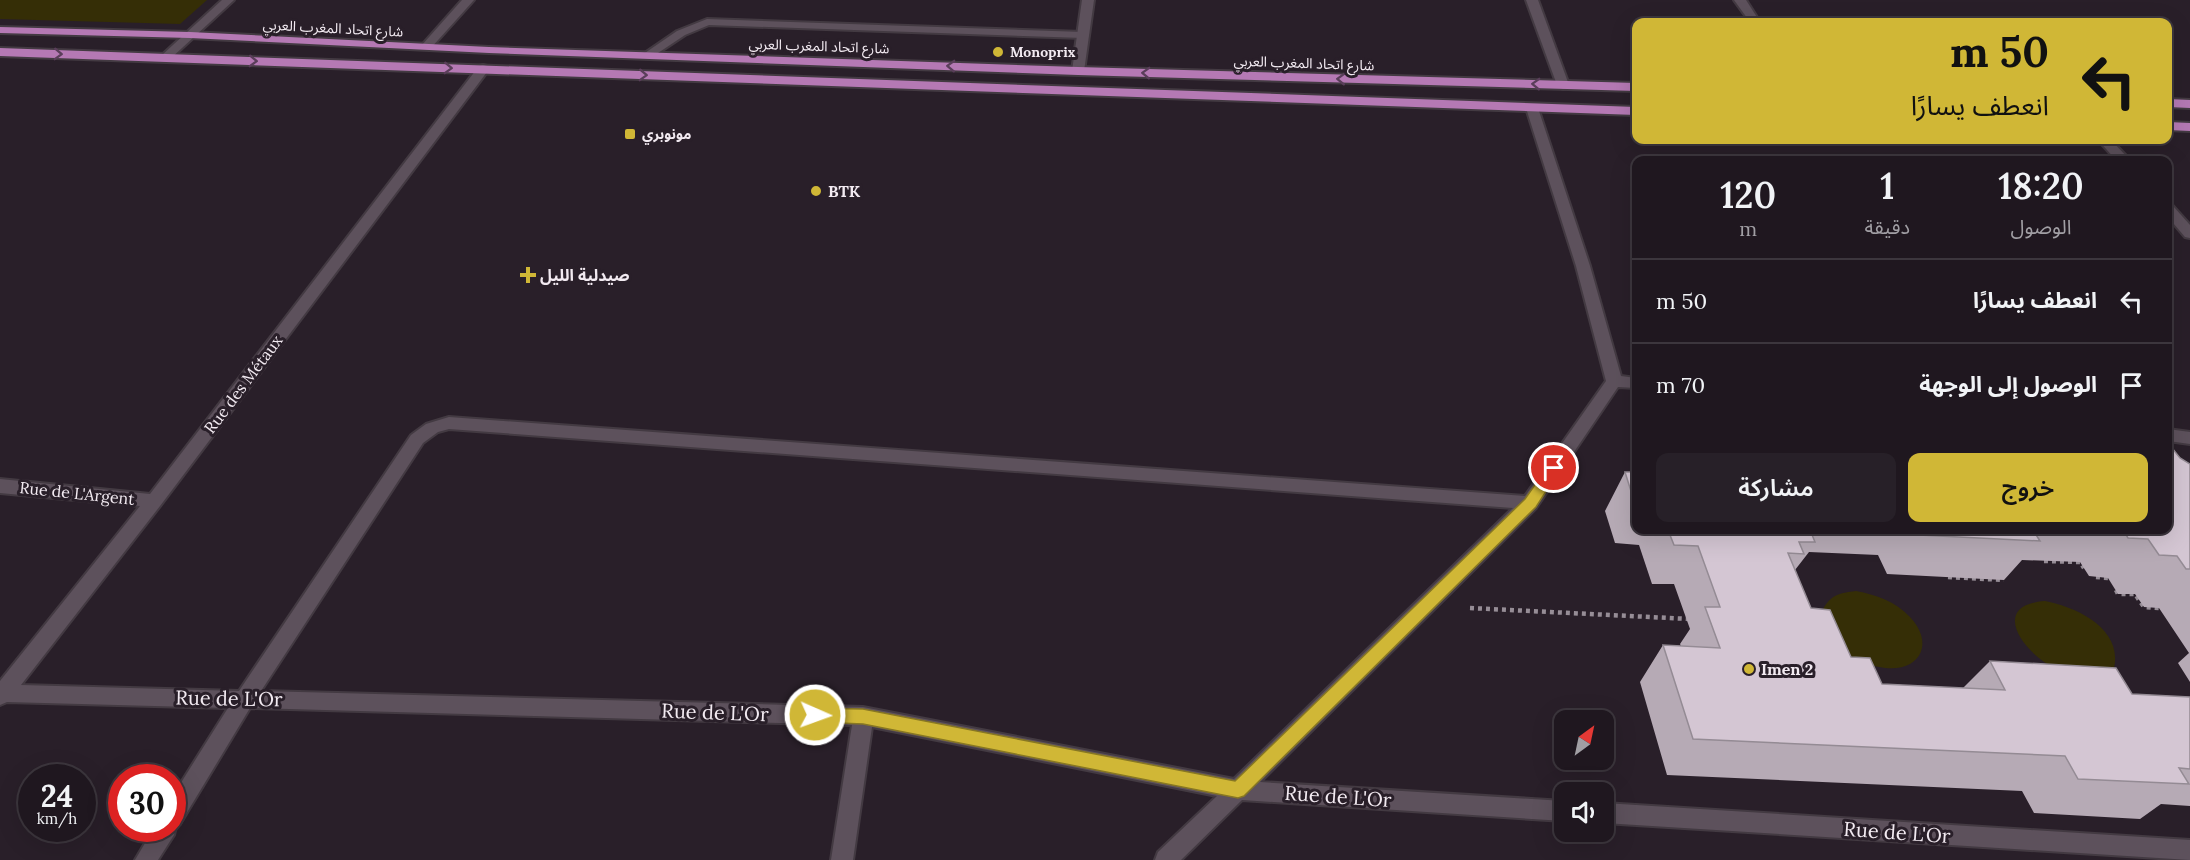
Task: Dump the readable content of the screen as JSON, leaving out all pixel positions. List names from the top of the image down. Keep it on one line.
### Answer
{"streets":{"main road":["شارع اتحاد المغرب العربي"],"street":["Rue des Métaux","Rue de L'Argent","Rue de L'Or"]},"crossings":[["Rue des Métaux","Rue de L'Argent"],["Rue des Métaux","Rue de L'Or"]],"places":{"other":["Monoprix","BTK","Imen 2"],"transit":["مونوبري"],"health":["صيدلية الليل"]},"north":"top right","page":{"turn":["50 m","انعطف يسارًا"],"eta":["18:20","الوصول","1","دقيقة","120","m"],"list":[{"name":"انعطف يسارًا","value":"50 m"},{"name":"الوصول إلى الوجهة","value":"70 m"}],"buttons":["خروج","مشاركة"],"speed":"24 km/h","limit":"30"}}
